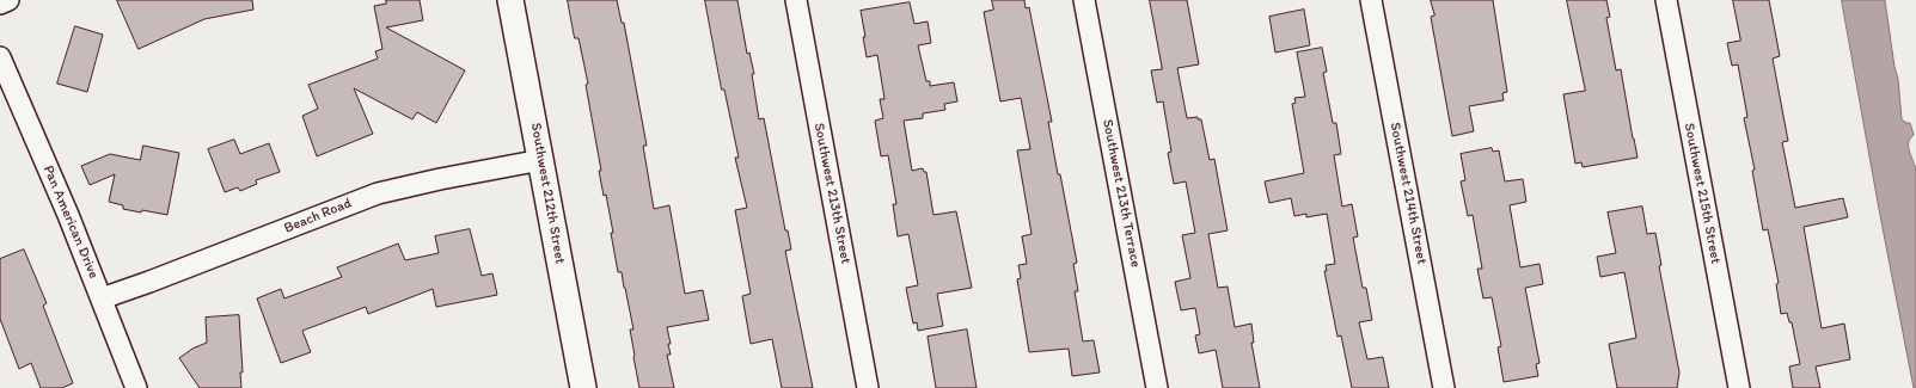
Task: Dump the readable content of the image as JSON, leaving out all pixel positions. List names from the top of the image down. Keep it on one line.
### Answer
{"streets":{"street":["Southwest 212th Street","Southwest 213th Street","Southwest 213th Terrace","Southwest 214th Street","Southwest 215th Street","Beach Road","Pan American Drive"]},"crossings":[["Southwest 212th Street","Beach Road"],["Beach Road","Pan American Drive"]]}
